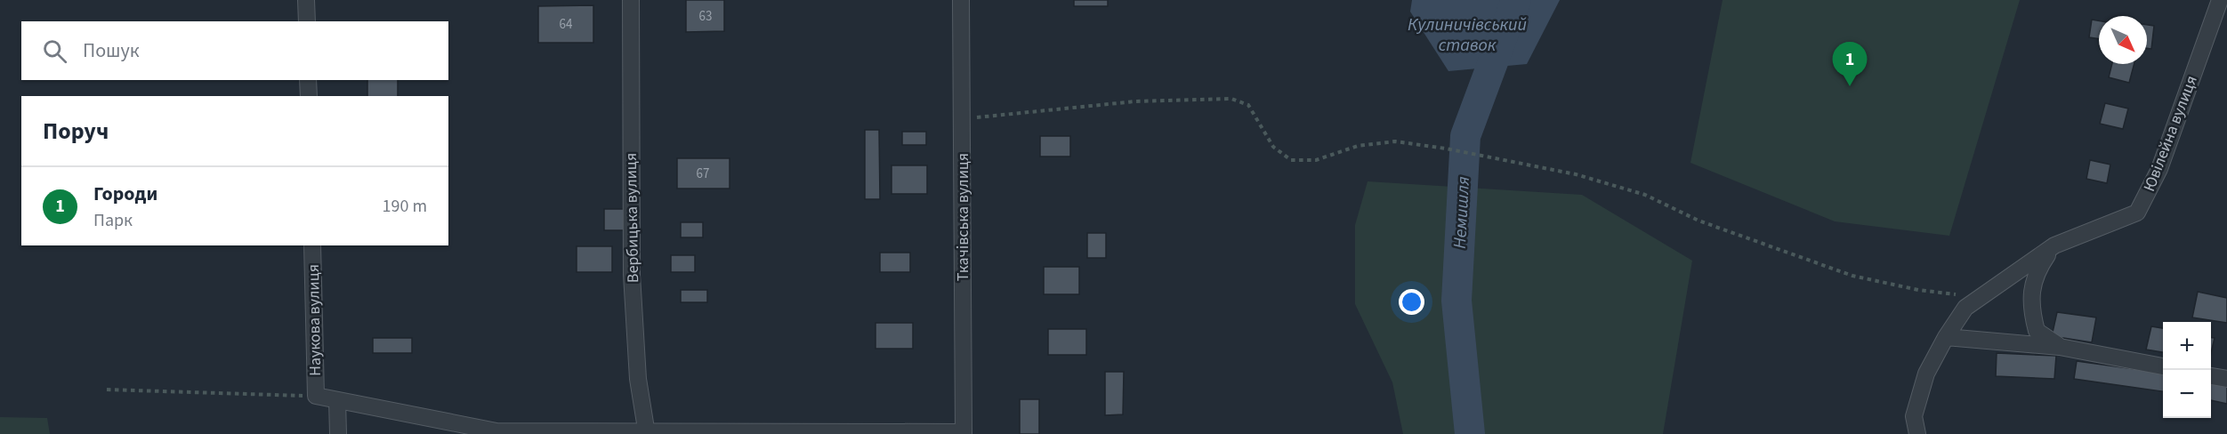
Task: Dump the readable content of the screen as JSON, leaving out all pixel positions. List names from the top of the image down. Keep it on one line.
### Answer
{"streets":{"street":["Ювілейна вулиця","Ткачівська вулиця","Вербицька вулиця","Наукова вулиця"]},"water":["Кулиничівський ставок","Немишля"],"house_numbers":["63","64","67"],"north":"bottom right","page":{"search":"Пошук","pins":"1","heading":"Поруч","list":[{"mark":"1","name":"Городи","note":"Парк","value":"190 m"}],"map_buttons":["+","−"]}}
